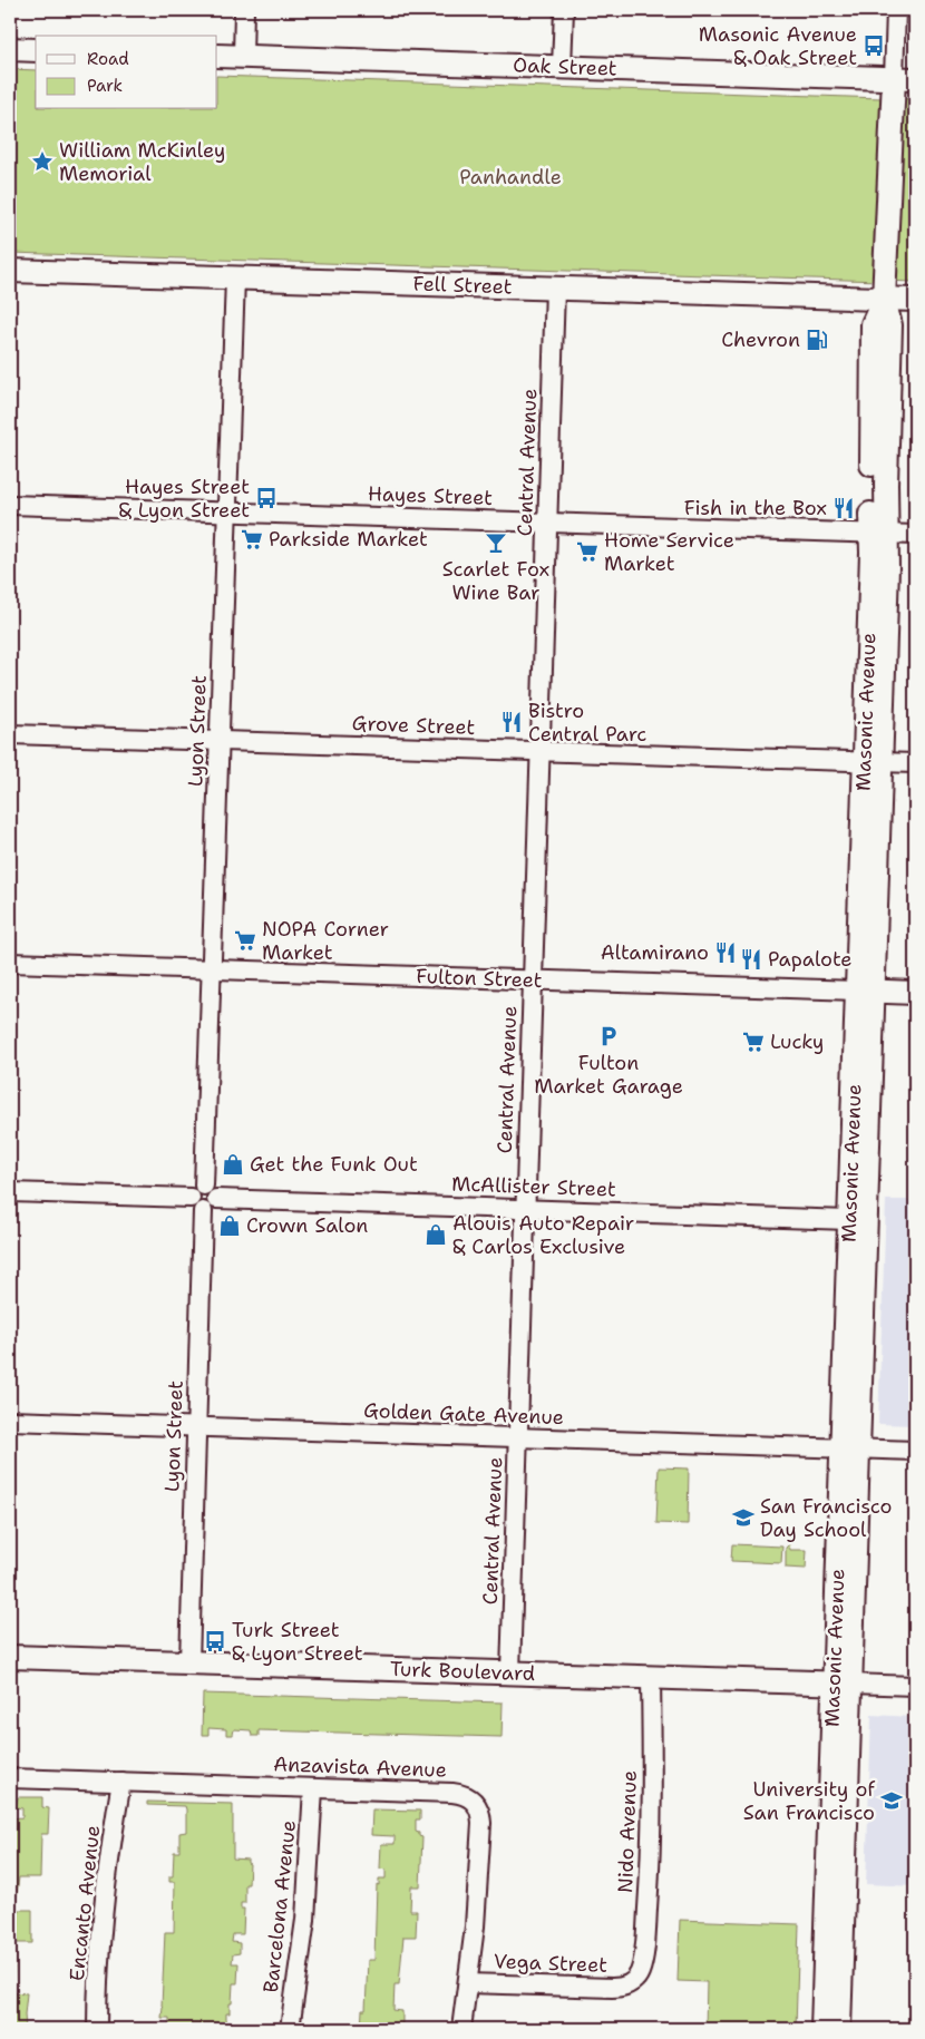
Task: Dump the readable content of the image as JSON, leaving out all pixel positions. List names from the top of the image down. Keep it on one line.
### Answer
{"streets":{"main road":["Oak Street","Fell Street","Masonic Avenue","Fulton Street","Turk Boulevard"],"street":["Central Avenue","Hayes Street","Grove Street","Lyon Street","McAllister Street","Golden Gate Avenue","Anzavista Avenue","Nido Avenue","Encanto Avenue","Barcelona Avenue","Vega Street"]},"crossings":[["Oak Street","Masonic Avenue"],["Fell Street","Central Avenue"],["Fell Street","Masonic Avenue"],["Fell Street","Lyon Street"],["Central Avenue","Hayes Street"],["Central Avenue","Grove Street"],["Central Avenue","Fulton Street"],["Central Avenue","McAllister Street"],["Central Avenue","Golden Gate Avenue"],["Central Avenue","Turk Boulevard"],["Hayes Street","Masonic Avenue"],["Hayes Street","Lyon Street"],["Masonic Avenue","Grove Street"],["Masonic Avenue","Fulton Street"],["Masonic Avenue","McAllister Street"],["Masonic Avenue","Golden Gate Avenue"],["Masonic Avenue","Turk Boulevard"],["Grove Street","Lyon Street"],["Lyon Street","Fulton Street"],["Lyon Street","McAllister Street"],["Lyon Street","Golden Gate Avenue"],["Lyon Street","Turk Boulevard"],["Turk Boulevard","Nido Avenue"],["Anzavista Avenue","Encanto Avenue"],["Anzavista Avenue","Barcelona Avenue"],["Anzavista Avenue","Vega Street"],["Nido Avenue","Vega Street"]],"parks":["Panhandle"],"places":{"bus stop":["Masonic Avenue & Oak Street","Hayes Street & Lyon Street","Turk Street & Lyon Street"],"place":["William McKinley Memorial"],"fuel station":["Chevron"],"restaurant":["Fish in the Box","Bistro Central Parc","Altamirano","Papalote"],"supermarket":["Parkside Market","Home Service Market","NOPA Corner Market","Lucky"],"bar":["Scarlet Fox Wine Bar"],"parking":["Fulton Market Garage"],"shop":["Get the Funk Out","Crown Salon","Alouis Auto Repair & Carlos Exclusive"],"school or university":["San Francisco Day School","University of San Francisco"]},"legend":["Road","Park"]}
